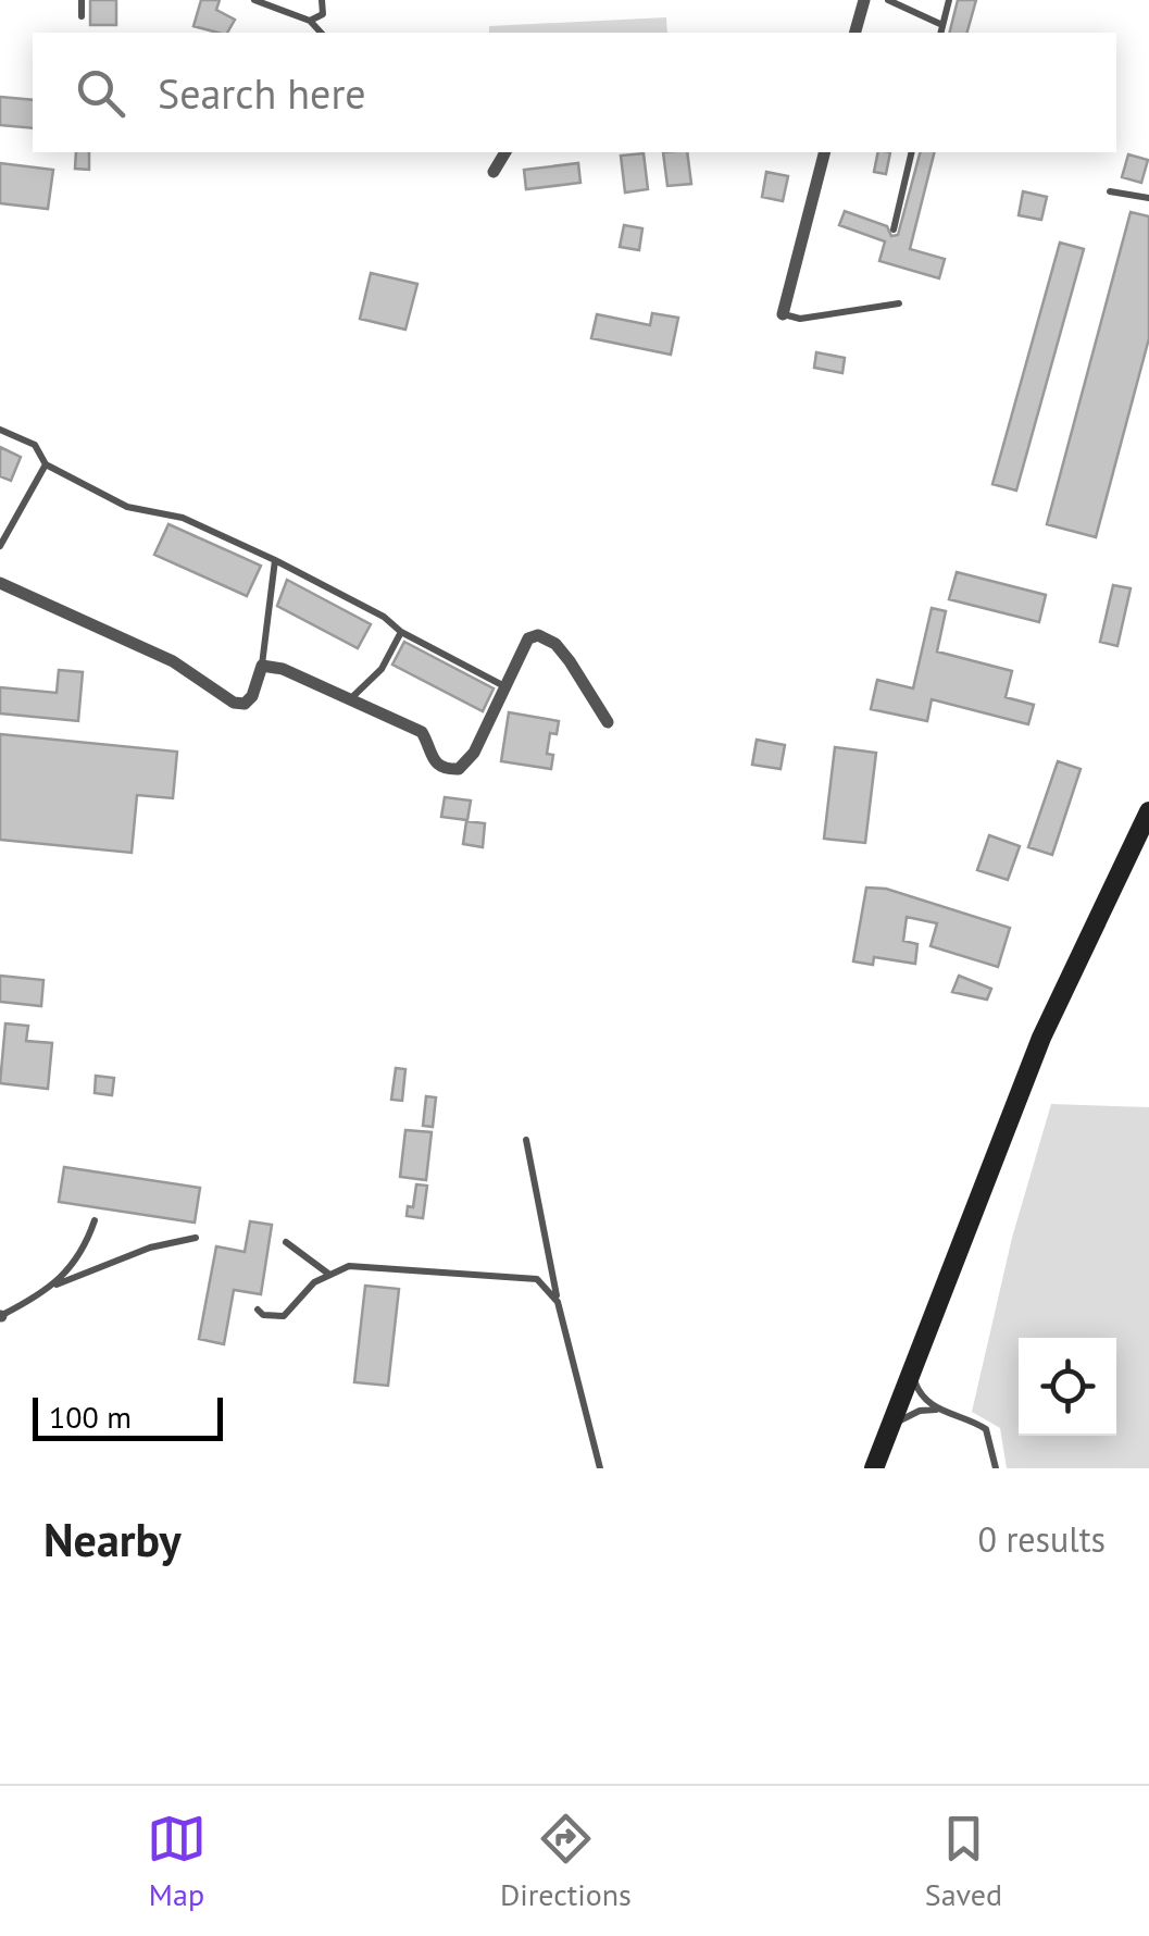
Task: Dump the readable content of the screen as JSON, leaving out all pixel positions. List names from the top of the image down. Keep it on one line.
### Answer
{"scale_bar":"100 m","page":{"search":"Search here","scale":"100 m","heading":["Nearby","0 results"],"nav":["Map","Directions","Saved"]}}
